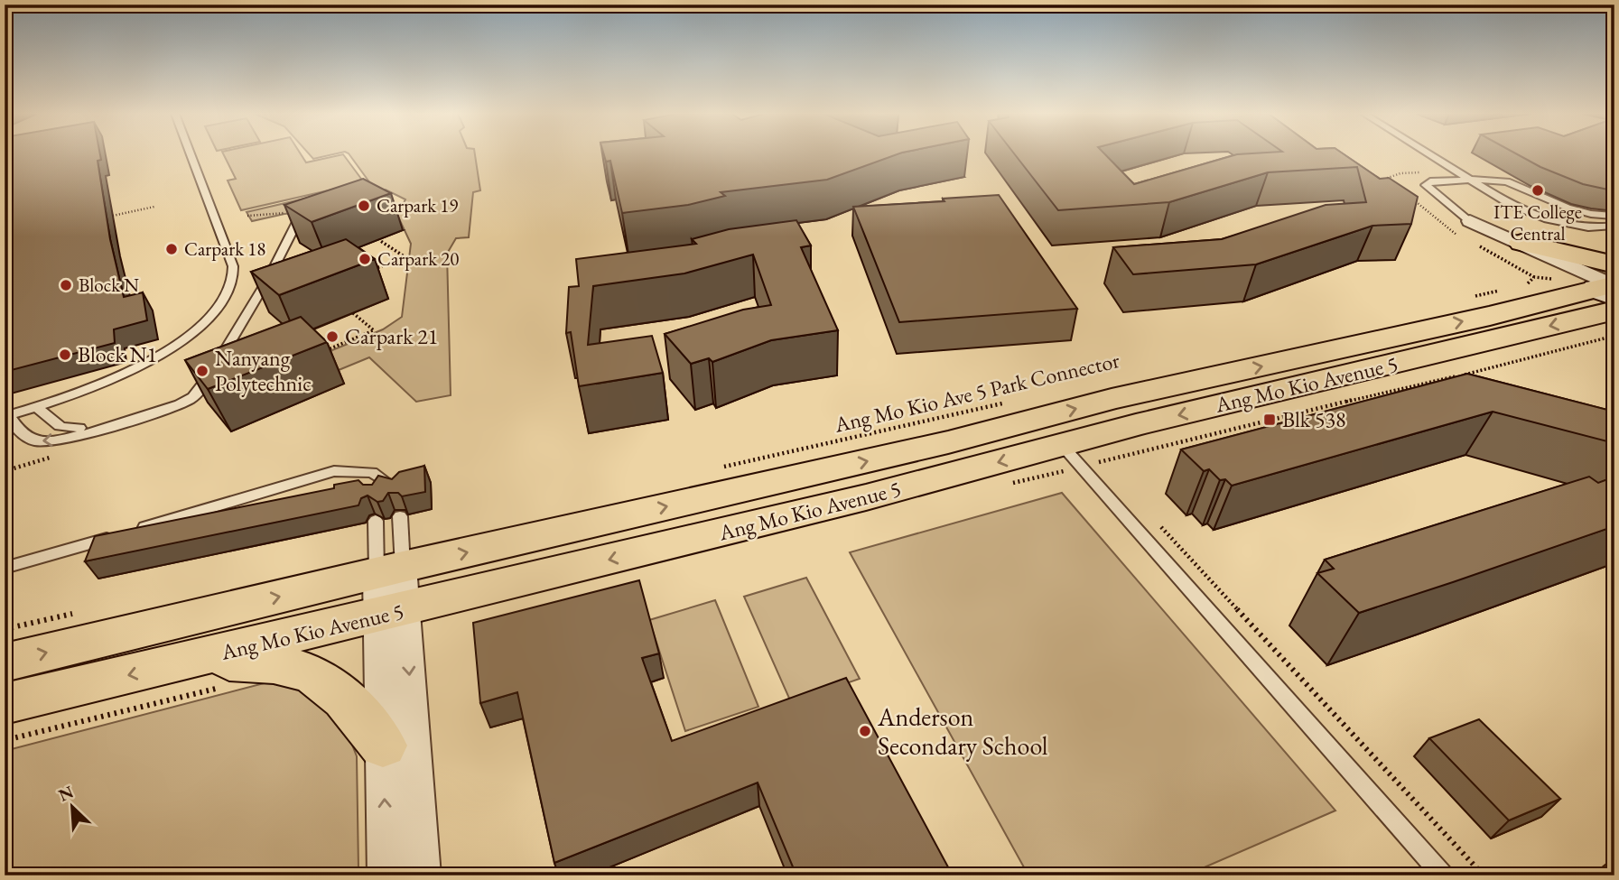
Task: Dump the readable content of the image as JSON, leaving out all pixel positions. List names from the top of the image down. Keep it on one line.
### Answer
{"streets":{"main road":["Ang Mo Kio Avenue 5"],"path":["Ang Mo Kio Ave 5 Park Connector"]},"places":{"other":["ITE College Central","Carpark 19","Carpark 18","Carpark 20","Block N","Carpark 21","Block N1","Nanyang Polytechnic","Anderson Secondary School"],"transit":["Blk 538"]},"north":"top left"}
